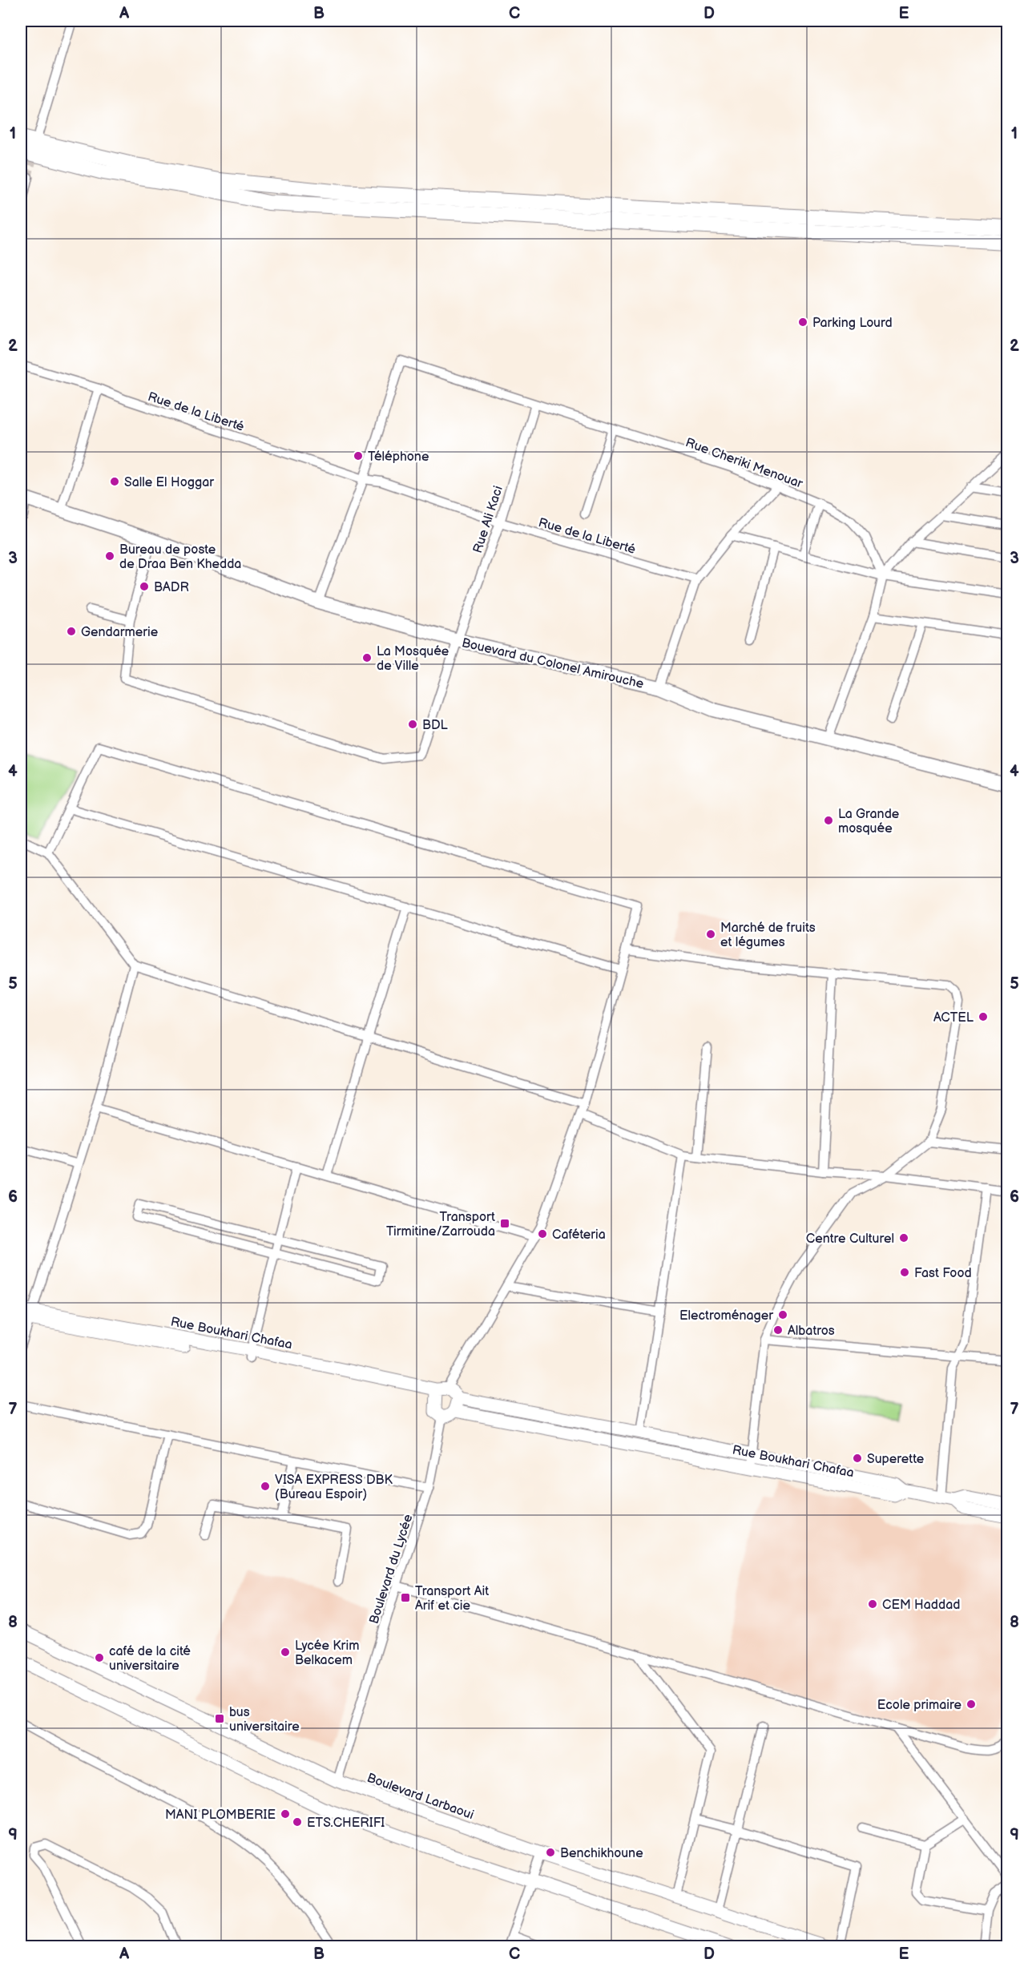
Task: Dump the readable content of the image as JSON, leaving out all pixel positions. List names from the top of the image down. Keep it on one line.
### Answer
{"streets":{"main road":["Bouevard du Colonel Amirouche","Rue Boukhari Chafaa","Boulevard Larbaoui"],"street":["Rue de la Liberté","Rue Cheriki Menouar","Rue Ali Kaci","Boulevard du Lycée"]},"crossings":[["Rue de la Liberté","Rue Cheriki Menouar"],["Rue de la Liberté","Rue Ali Kaci"],["Rue Cheriki Menouar","Rue Ali Kaci"],["Rue Ali Kaci","Bouevard du Colonel Amirouche"],["Rue Boukhari Chafaa","Boulevard du Lycée"],["Boulevard du Lycée","Boulevard Larbaoui"]],"places":{"other":["Parking Lourd","Téléphone","Salle El Hoggar","Bureau de poste de Draa Ben Khedda","BADR","Gendarmerie","La Mosquée de Ville","BDL","La Grande mosquée","Marché de fruits et légumes","ACTEL","Caféteria","Centre Culturel","Fast Food","Electroménager","Albatros","Superette","VISA EXPRESS DBK (Bureau Espoir)","CEM Haddad","Lycée Krim Belkacem","café de la cité universitaire","Ecole primaire","MANI PLOMBERIE","ETS.CHERIFI","Benchikhoune"],"transit":["Transport Tirmitine/Zarrouda","Transport Ait Arif et cie","bus universitaire"]},"grid":{"columns":["A","B","C","D","E"],"rows":["1","2","3","4","5","6","7","8","9"]}}
